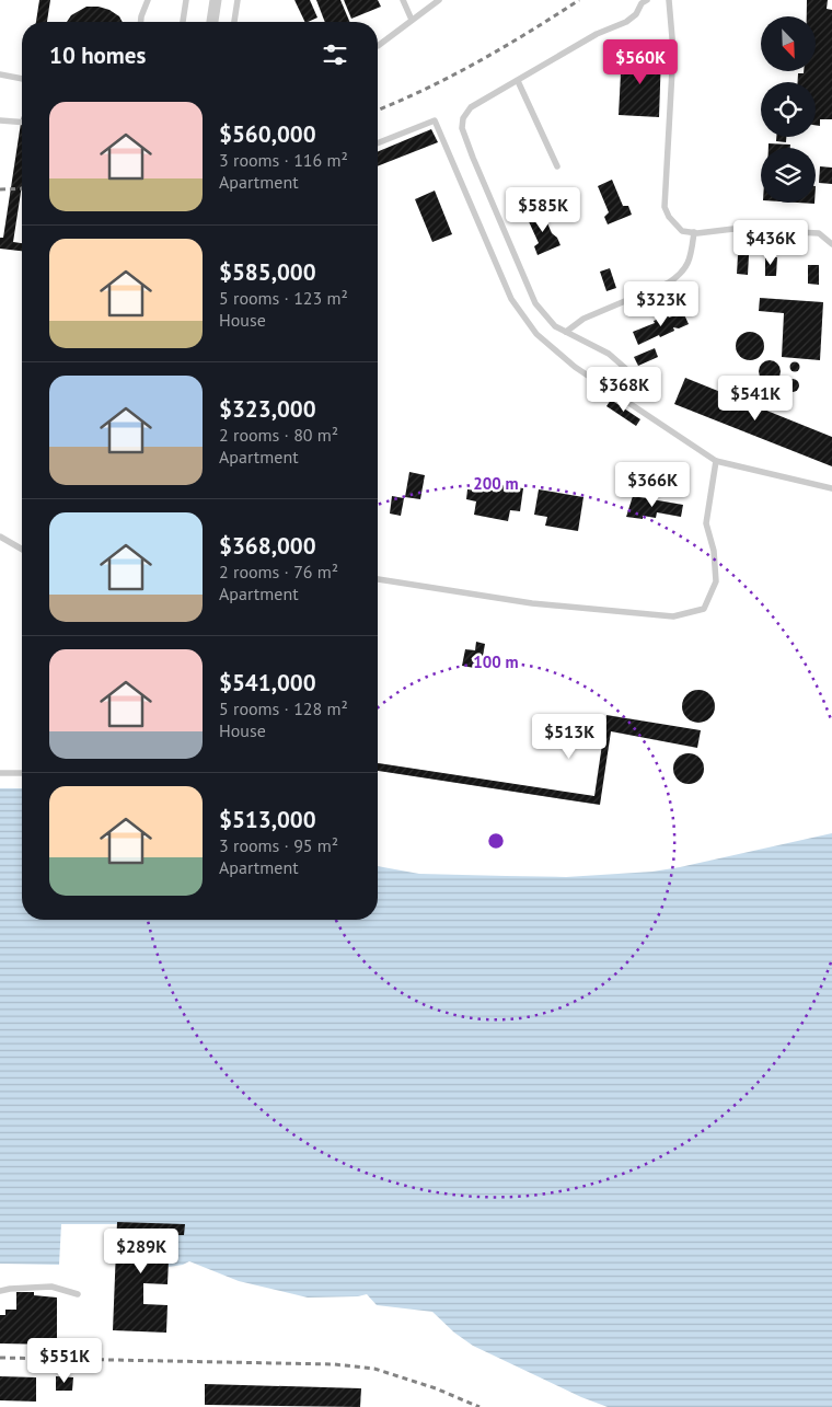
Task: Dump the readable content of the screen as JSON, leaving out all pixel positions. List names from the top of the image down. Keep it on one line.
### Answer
{"north":"bottom right","page":{"heading":"10 homes","price":["$560K","$585K","$436K","$323K","$368K","$541K","$366K","$513K","$289K","$551K"],"list":[{"name":"$560,000","note":"3 rooms · 116 m² · Apartment"},{"name":"$585,000","note":"5 rooms · 123 m² · House"},{"name":"$323,000","note":"2 rooms · 80 m² · Apartment"},{"name":"$368,000","note":"2 rooms · 76 m² · Apartment"},{"name":"$541,000","note":"5 rooms · 128 m² · House"},{"name":"$513,000","note":"3 rooms · 95 m² · Apartment"}]},"rings":["200 m","100 m"]}
